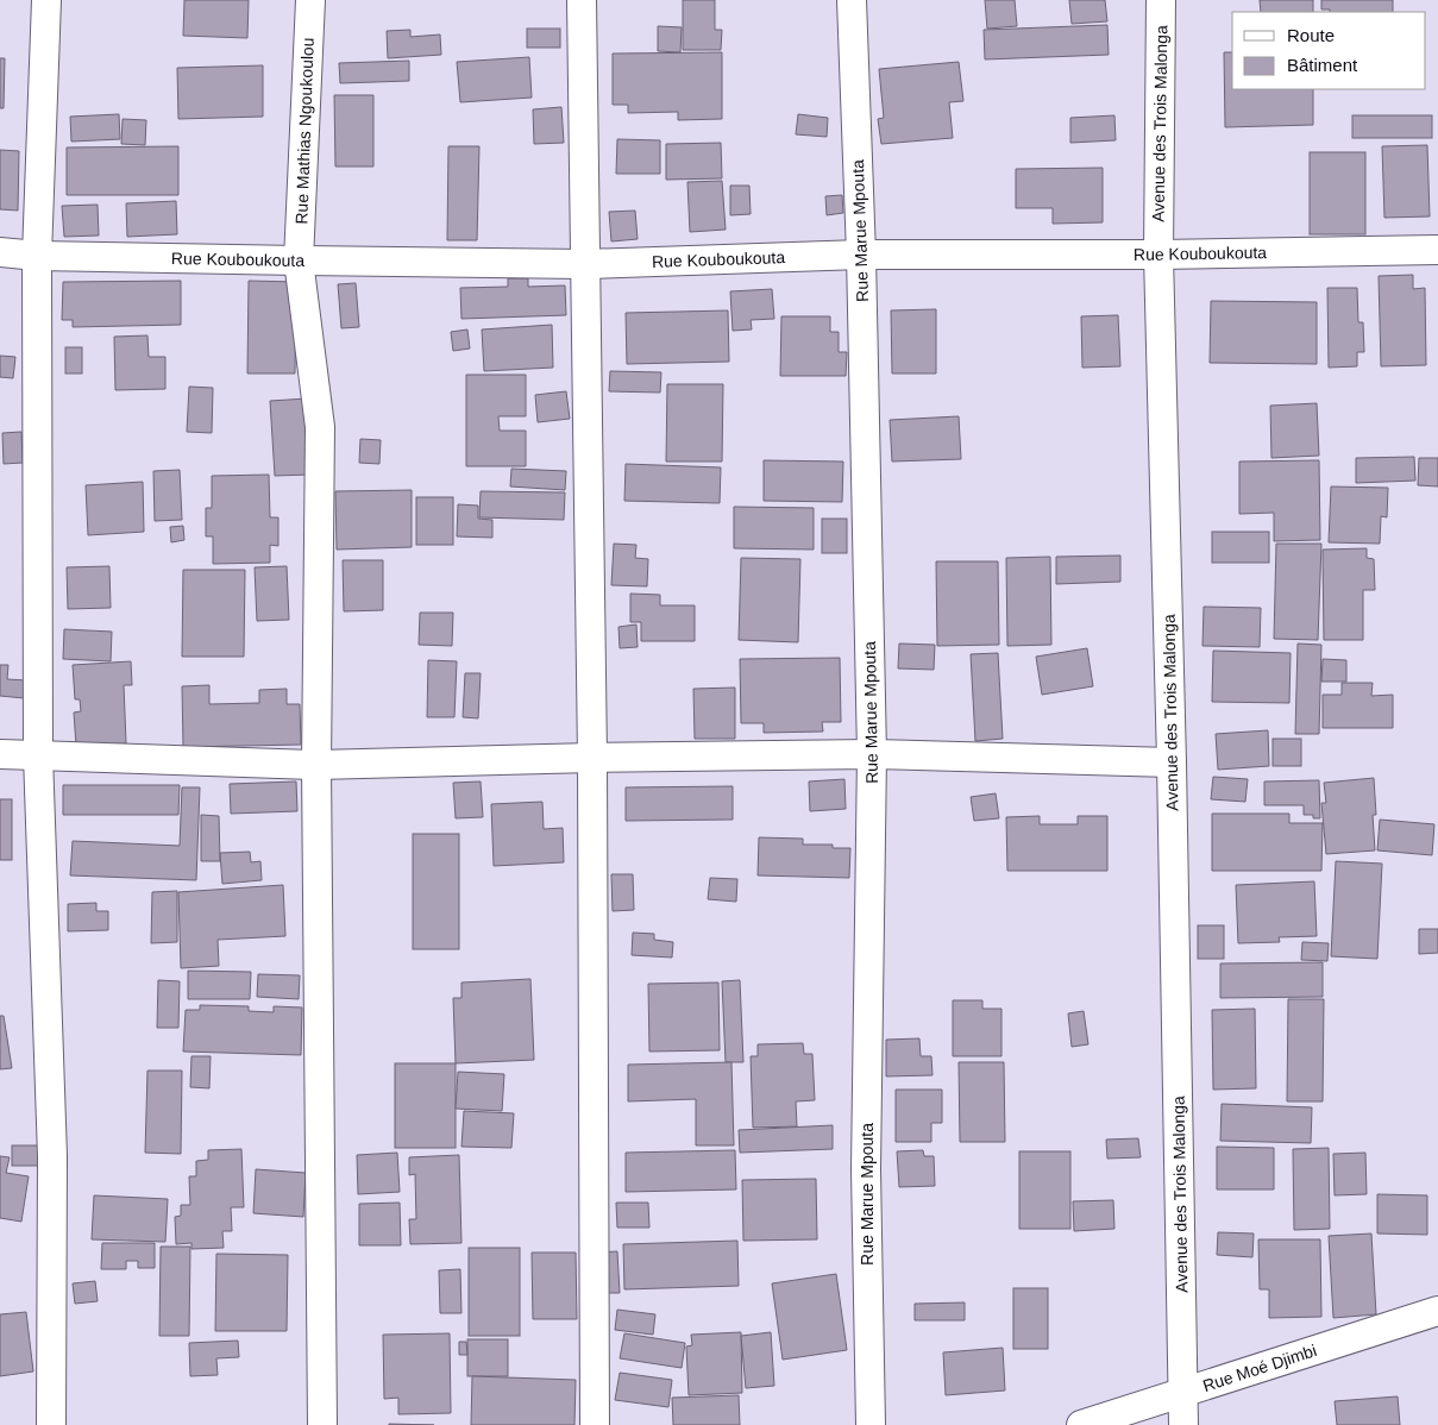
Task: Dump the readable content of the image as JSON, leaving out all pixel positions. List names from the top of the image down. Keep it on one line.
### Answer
{"streets":{"street":["Avenue des Trois Malonga","Rue Mathias Ngoukoulou","Rue Marue Mpouta","Rue Kouboukouta","Rue Moé Djimbi"]},"crossings":[["Avenue des Trois Malonga","Rue Kouboukouta"],["Avenue des Trois Malonga","Rue Moé Djimbi"],["Rue Mathias Ngoukoulou","Rue Kouboukouta"],["Rue Marue Mpouta","Rue Kouboukouta"]],"legend":["Route","Bâtiment"]}
